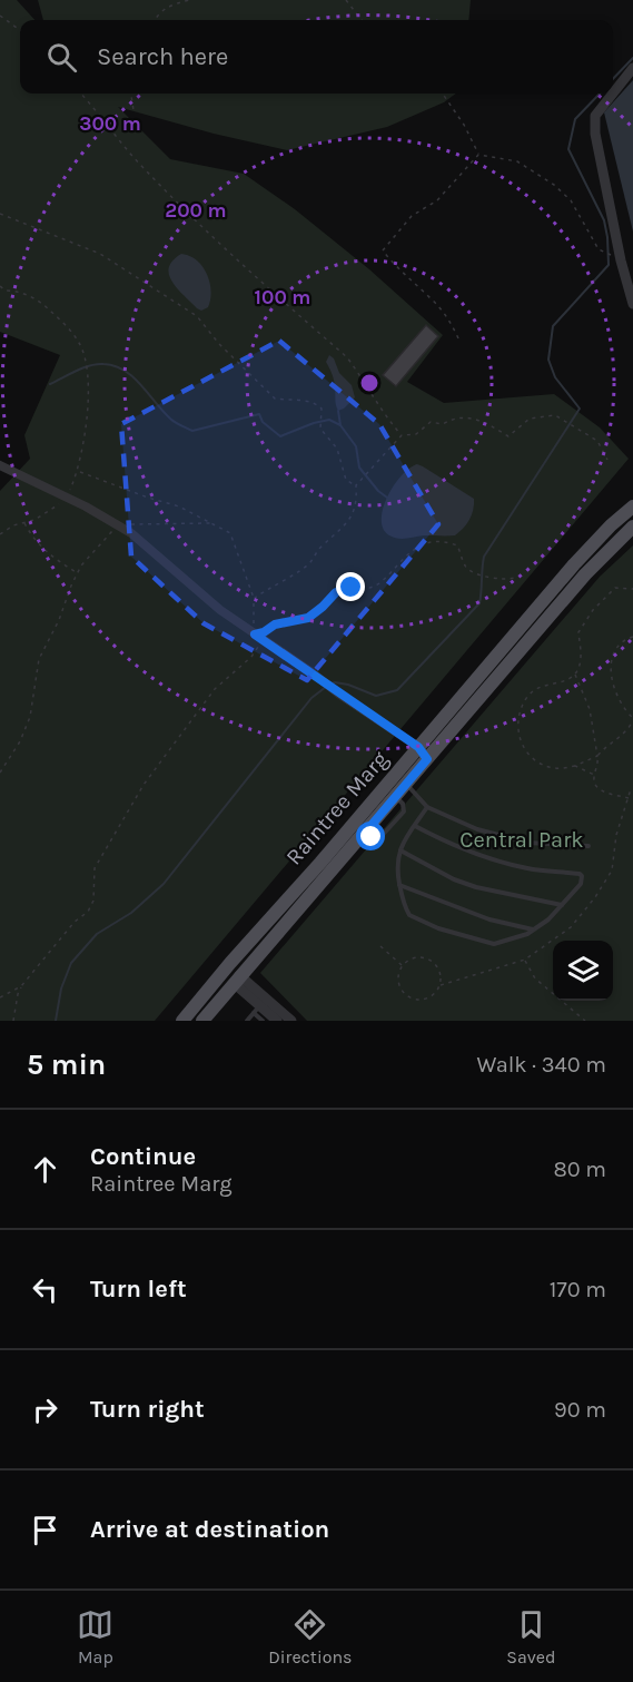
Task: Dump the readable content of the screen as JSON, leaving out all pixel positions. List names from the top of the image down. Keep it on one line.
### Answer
{"streets":{"main road":["Raintree Marg"]},"parks":["Central Park"],"page":{"search":"Search here","heading":["5 min","Walk · 340 m"],"list":[["Continue","Raintree Marg","80 m"],["Turn left","170 m"],["Turn right","90 m"],"Arrive at destination"],"nav":["Map","Directions","Saved"]},"rings":["300 m","200 m","100 m"]}
